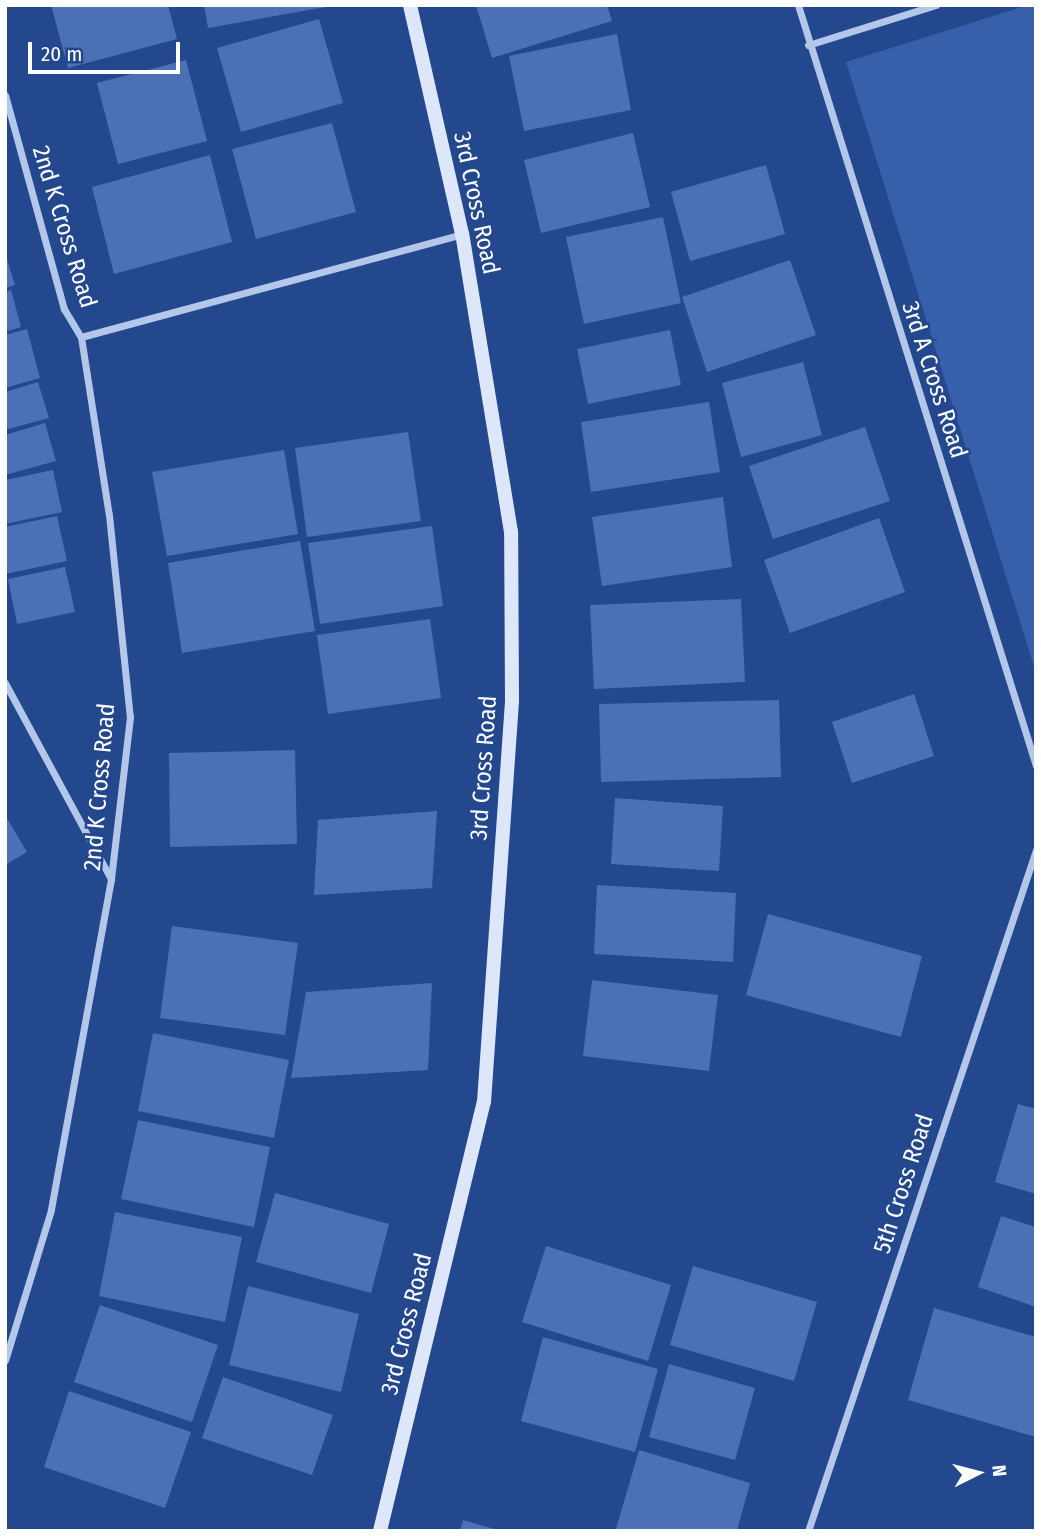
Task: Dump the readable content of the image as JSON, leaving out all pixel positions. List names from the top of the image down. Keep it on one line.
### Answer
{"streets":{"street":["3rd Cross Road","2nd K Cross Road","3rd A Cross Road","5th Cross Road"]},"scale_bar":"20 m","north":"right"}
